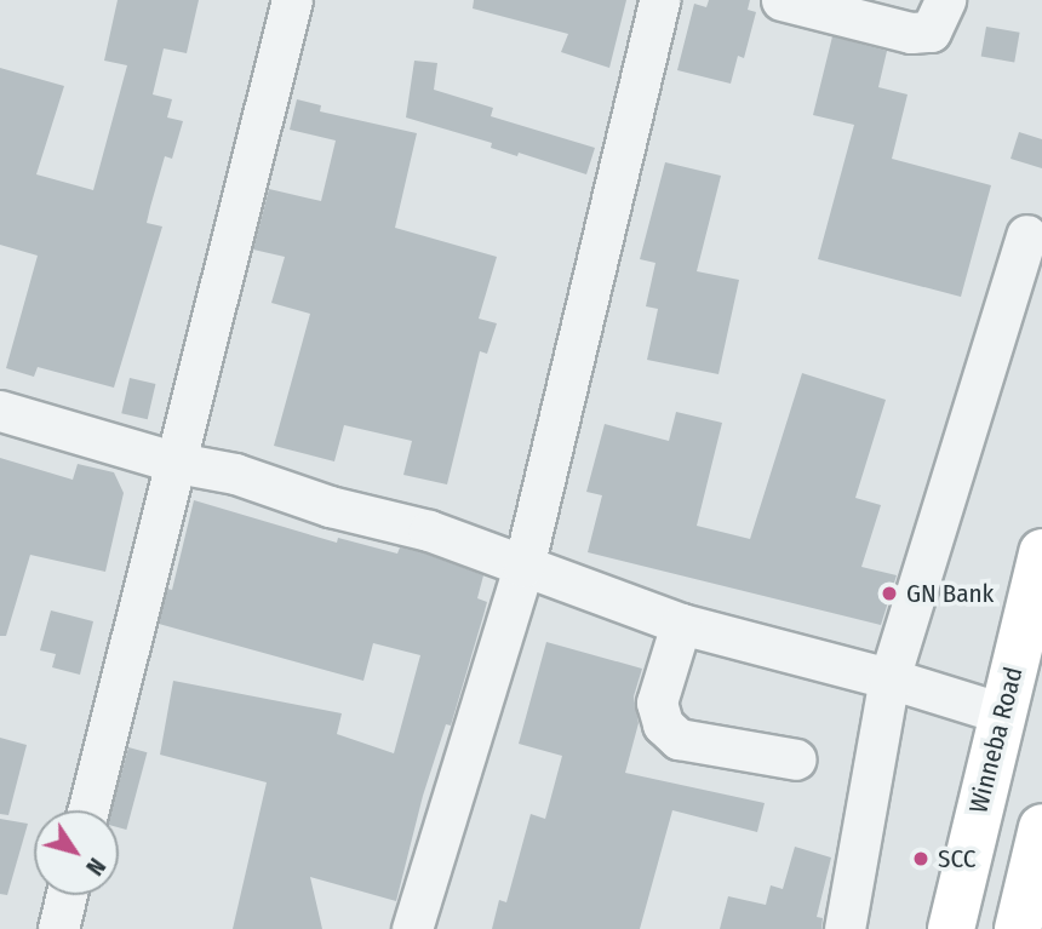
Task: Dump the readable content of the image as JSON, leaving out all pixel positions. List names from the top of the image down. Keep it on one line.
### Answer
{"streets":{"highway":["Winneba Road"]},"places":["GN Bank","SCC"],"north":"bottom right"}
